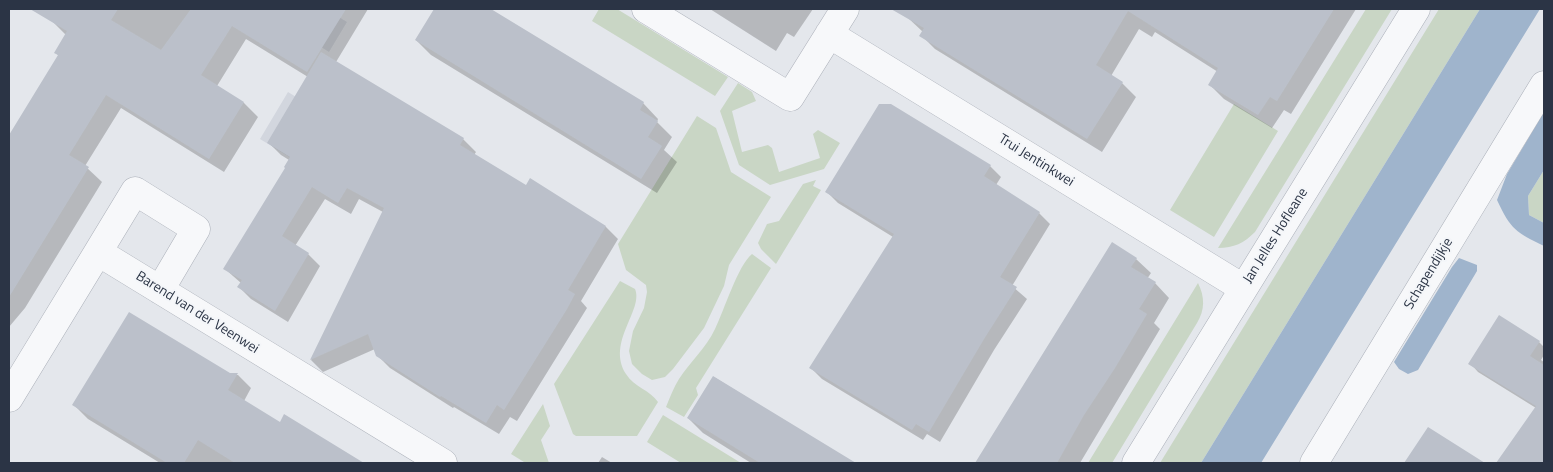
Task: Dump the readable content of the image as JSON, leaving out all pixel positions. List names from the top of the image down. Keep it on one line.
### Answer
{"streets":{"street":["Trui Jentinkwei","Jan Jelles Hofleane","Schapendijkje","Barend van der Veenwei"]},"crossings":[["Trui Jentinkwei","Jan Jelles Hofleane"]]}
